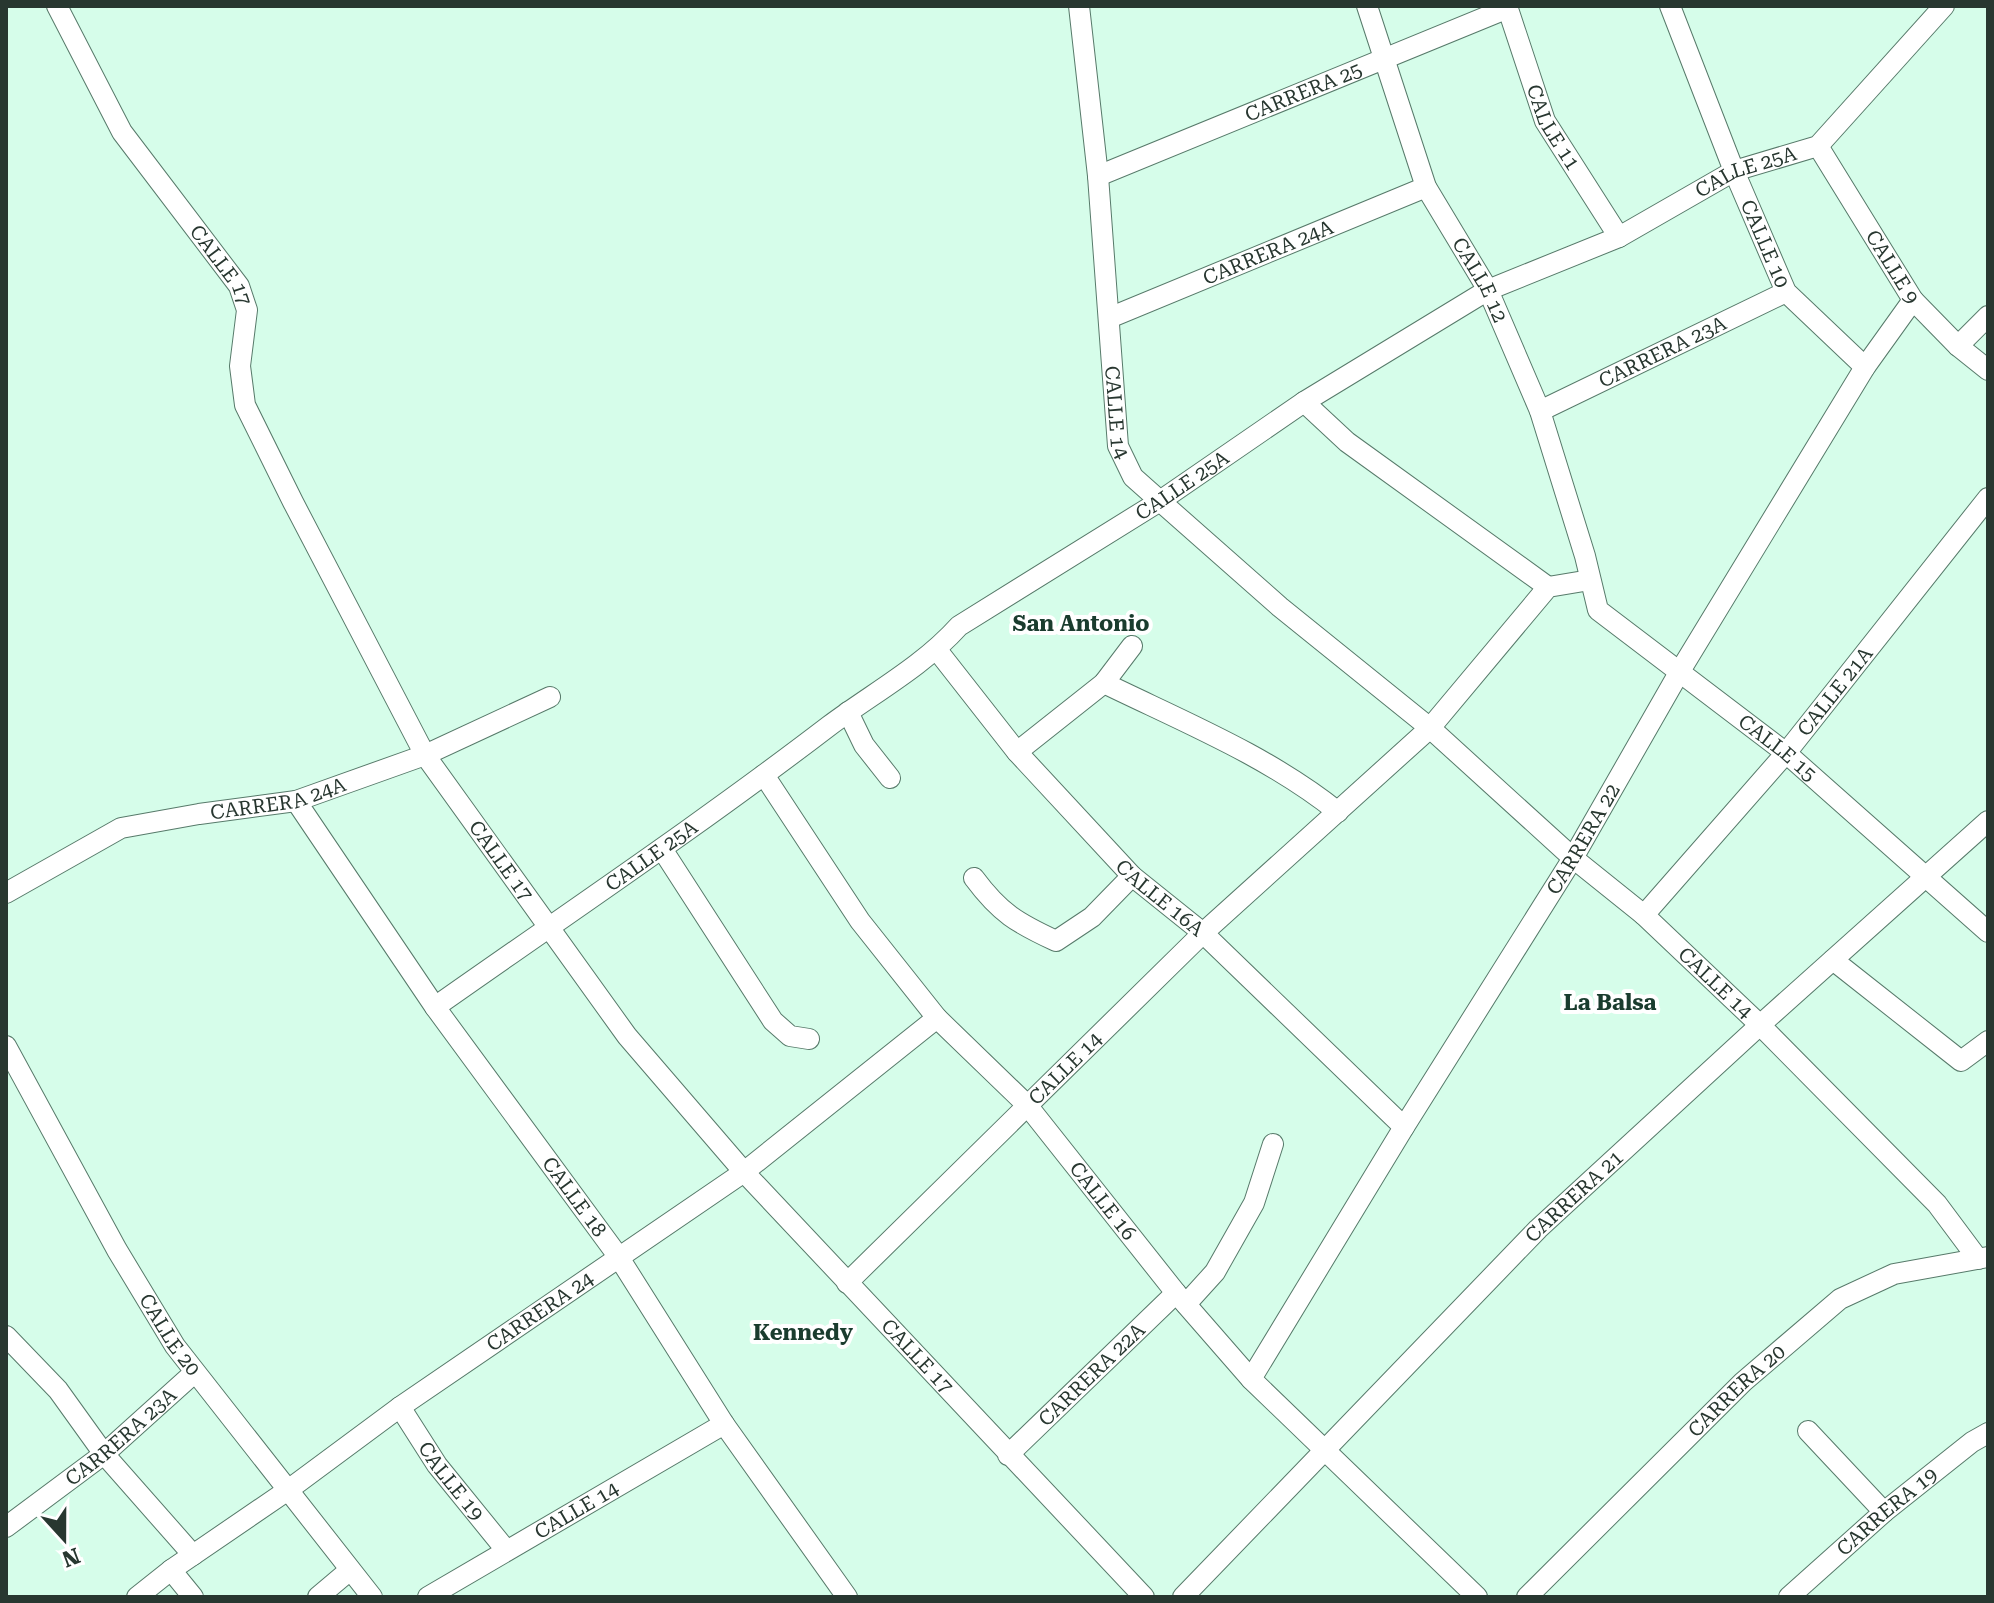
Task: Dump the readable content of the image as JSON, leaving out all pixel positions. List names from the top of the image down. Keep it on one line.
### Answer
{"streets":{"street":["CARRERA 25","CALLE 11","CALLE 25A","CALLE 10","CARRERA 24A","CALLE 17","CALLE 9","CALLE 12","CARRERA 23A","CALLE 14","CALLE 21A","CALLE 15","CARRERA 22","CALLE 16A","CARRERA 21","CALLE 18","CALLE 16","CARRERA 24","CALLE 20","CARRERA 22A","CARRERA 20","CALLE 19","CARRERA 19"]},"crossings":[["CARRERA 25","CALLE 11"],["CARRERA 25","CALLE 12"],["CARRERA 25","CALLE 14"],["CALLE 11","CALLE 25A"],["CALLE 25A","CALLE 10"],["CALLE 25A","CALLE 17"],["CALLE 25A","CALLE 9"],["CALLE 25A","CALLE 12"],["CALLE 25A","CALLE 14"],["CALLE 25A","CALLE 16A"],["CALLE 25A","CALLE 18"],["CALLE 25A","CALLE 16"],["CALLE 10","CARRERA 23A"],["CALLE 10","CARRERA 22"],["CARRERA 24A","CALLE 17"],["CARRERA 24A","CALLE 12"],["CARRERA 24A","CALLE 14"],["CARRERA 24A","CALLE 18"],["CALLE 17","CALLE 14"],["CALLE 17","CARRERA 24"],["CALLE 17","CARRERA 22A"],["CALLE 9","CARRERA 22"],["CALLE 12","CARRERA 23A"],["CALLE 12","CALLE 15"],["CARRERA 23A","CALLE 20"],["CALLE 14","CALLE 21A"],["CALLE 14","CARRERA 22"],["CALLE 14","CALLE 16A"],["CALLE 14","CARRERA 21"],["CALLE 14","CALLE 18"],["CALLE 14","CALLE 16"],["CALLE 14","CARRERA 20"],["CALLE 14","CALLE 19"],["CALLE 21A","CALLE 15"],["CALLE 15","CARRERA 22"],["CALLE 15","CARRERA 21"],["CARRERA 22","CALLE 16A"],["CARRERA 22","CALLE 16"],["CARRERA 21","CALLE 16"],["CALLE 18","CARRERA 24"],["CALLE 16","CARRERA 24"],["CALLE 16","CARRERA 22A"],["CARRERA 24","CALLE 20"],["CARRERA 24","CALLE 19"]],"districts":["San Antonio","La Balsa","Kennedy"],"north":"bottom"}
